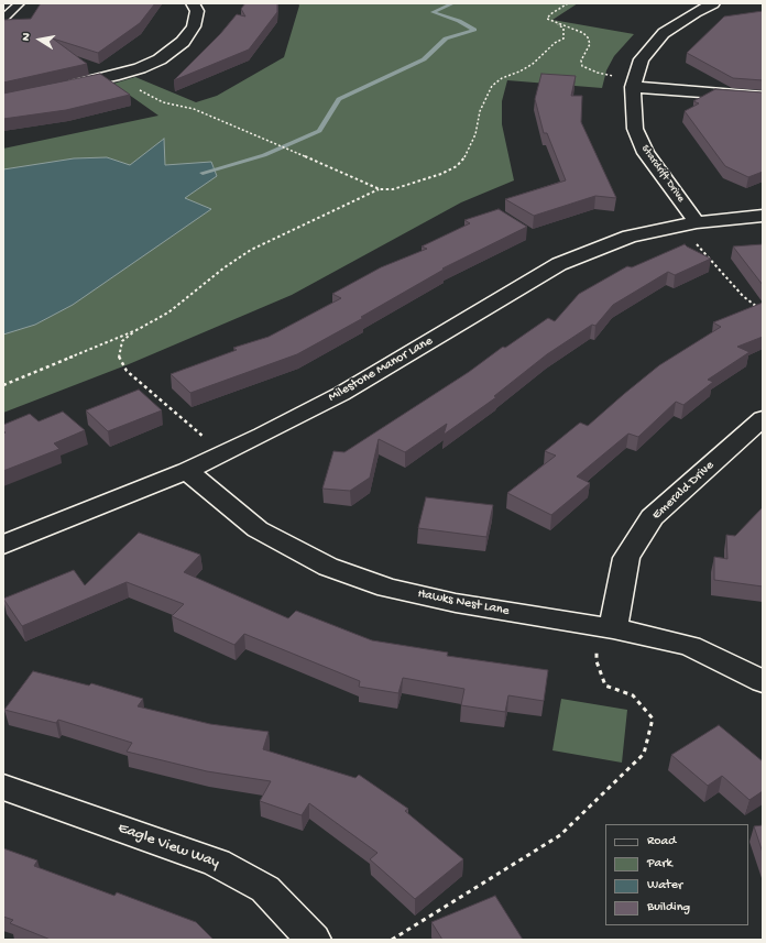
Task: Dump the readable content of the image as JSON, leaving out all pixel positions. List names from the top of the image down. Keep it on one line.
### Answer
{"streets":{"street":["Stardrift Drive","Milestone Manor Lane","Emerald Drive","Hawks Nest Lane","Eagle View Way"]},"crossings":[["Stardrift Drive","Milestone Manor Lane"],["Milestone Manor Lane","Hawks Nest Lane"],["Emerald Drive","Hawks Nest Lane"]],"legend":["Road","Park","Water","Building"],"north":"left"}
